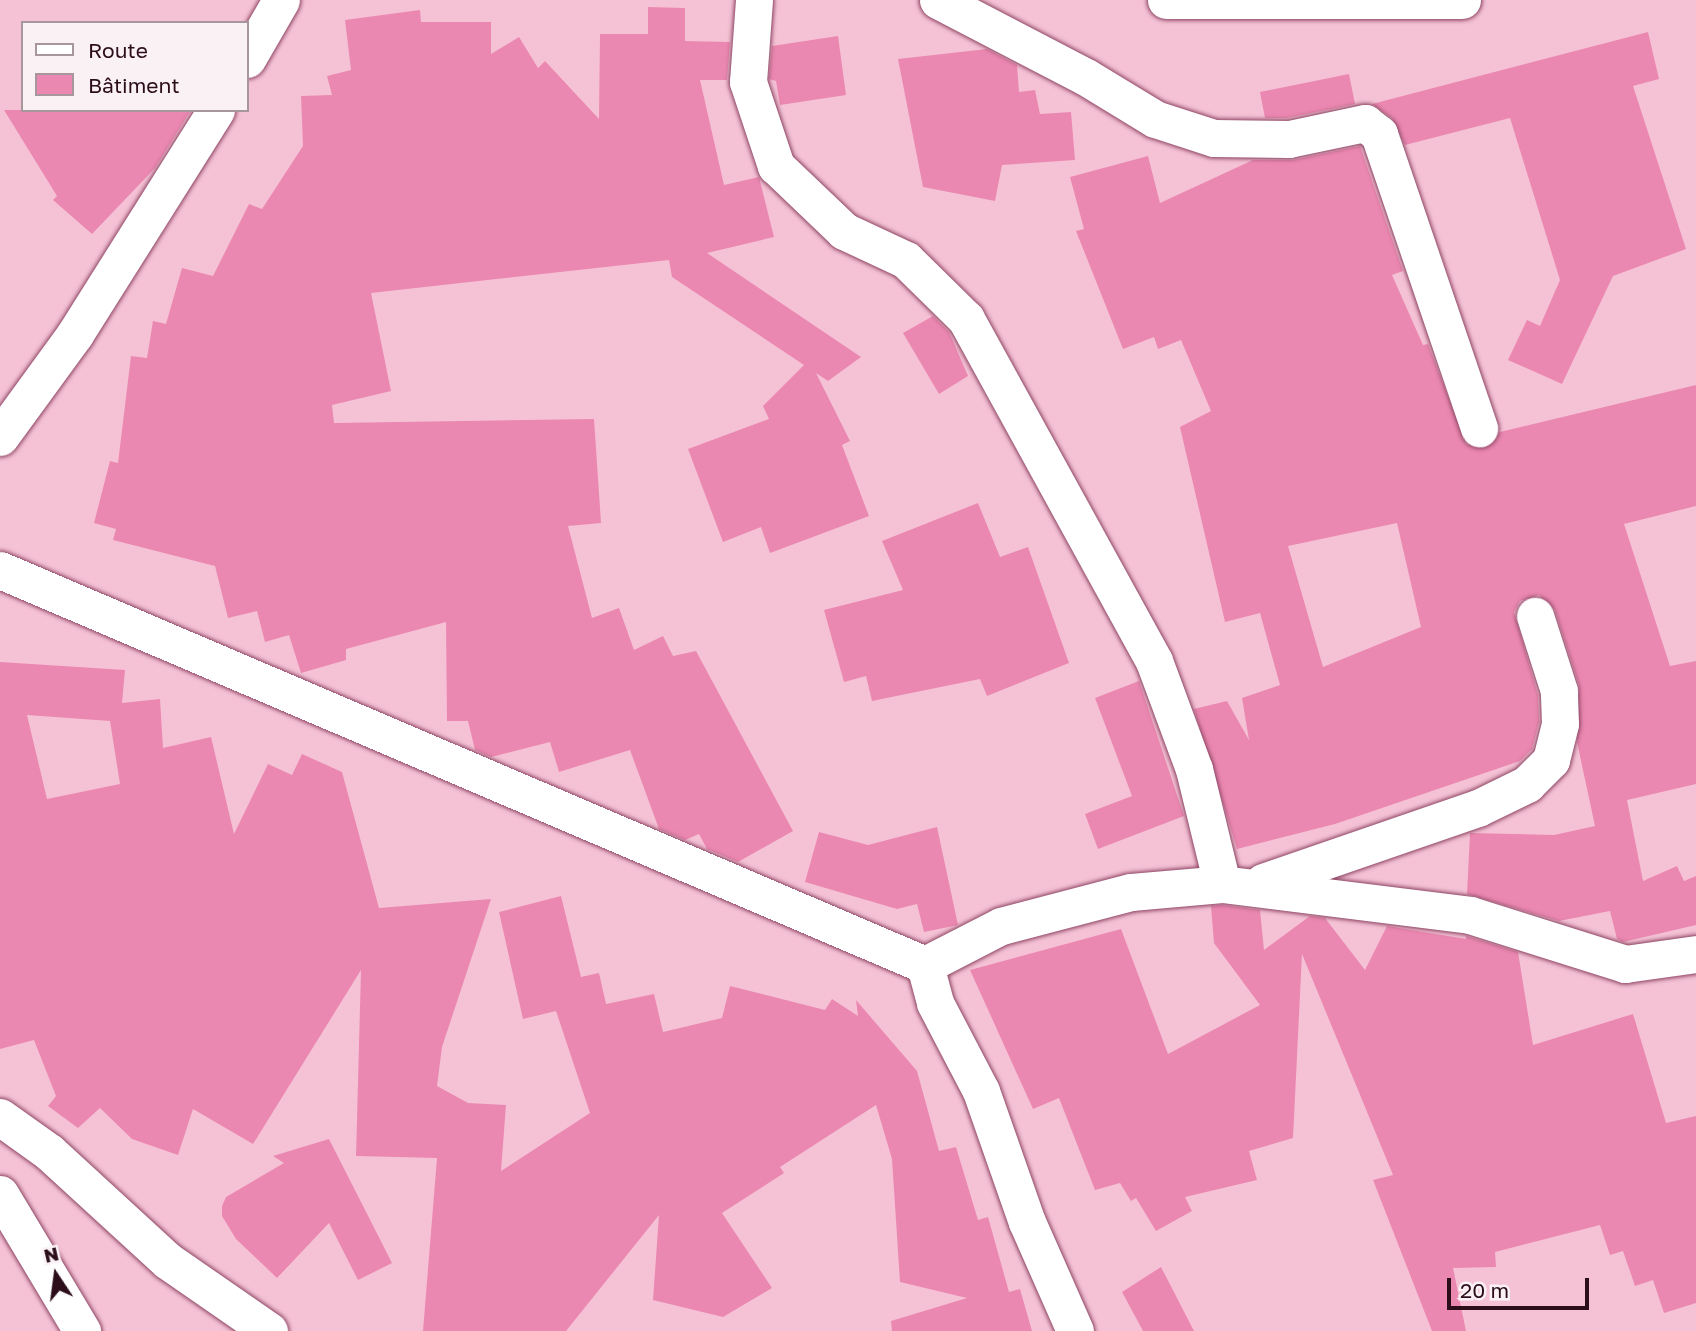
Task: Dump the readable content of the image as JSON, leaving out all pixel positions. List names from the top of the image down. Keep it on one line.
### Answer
{"legend":["Route","Bâtiment"],"scale_bar":"20 m","north":"top"}
